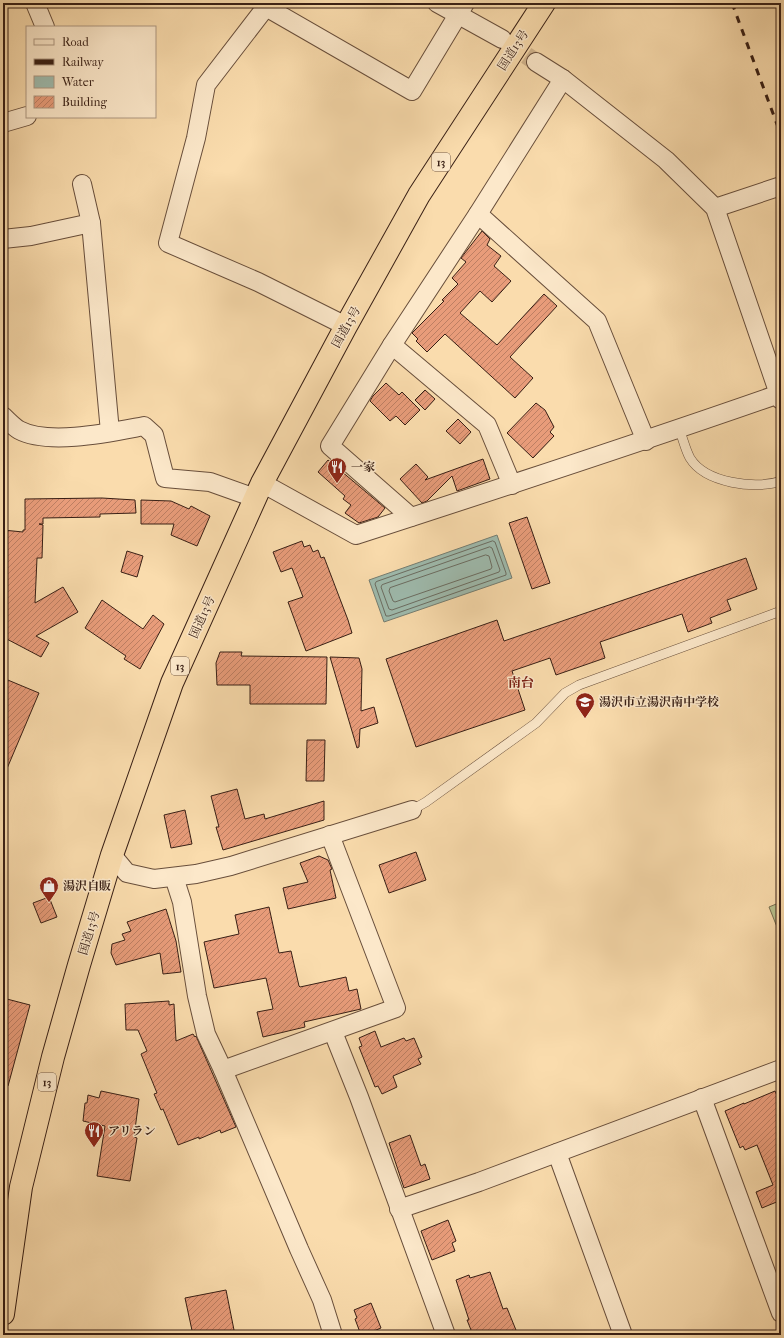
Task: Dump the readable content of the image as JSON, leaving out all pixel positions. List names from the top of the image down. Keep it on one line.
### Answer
{"streets":{"highway":["国道13号","13"]},"districts":["南台"],"places":{"restaurant":["一家","アリラン"],"school or university":["湯沢市立湯沢南中学校"],"shop":["湯沢自販"]},"legend":["Road","Railway","Water","Building"]}
